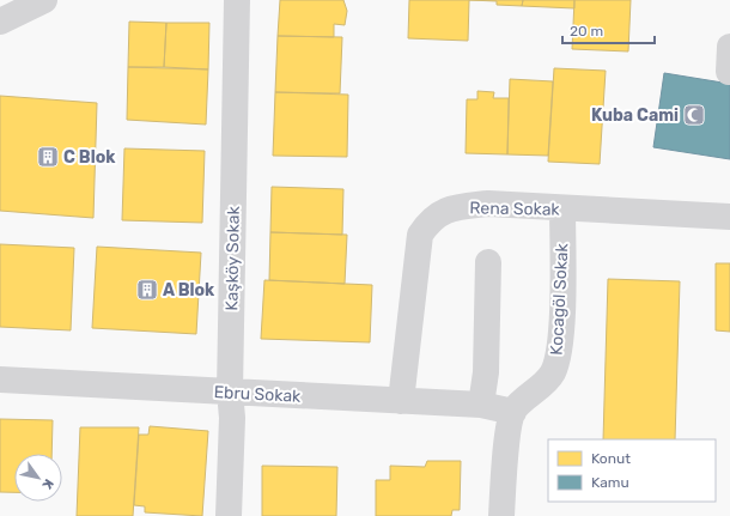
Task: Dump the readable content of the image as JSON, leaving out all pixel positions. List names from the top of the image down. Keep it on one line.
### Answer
{"streets":{"street":["Rena Sokak","Kaşköy Sokak","Kocagöl Sokak","Ebru Sokak"]},"crossings":[["Rena Sokak","Kocagöl Sokak"],["Rena Sokak","Ebru Sokak"],["Kaşköy Sokak","Ebru Sokak"],["Kocagöl Sokak","Ebru Sokak"]],"places":{"mosque":["Kuba Cami"],"building":["C Blok","A Blok"]},"legend":["Konut","Kamu"],"scale_bar":"20 m","north":"bottom right"}
